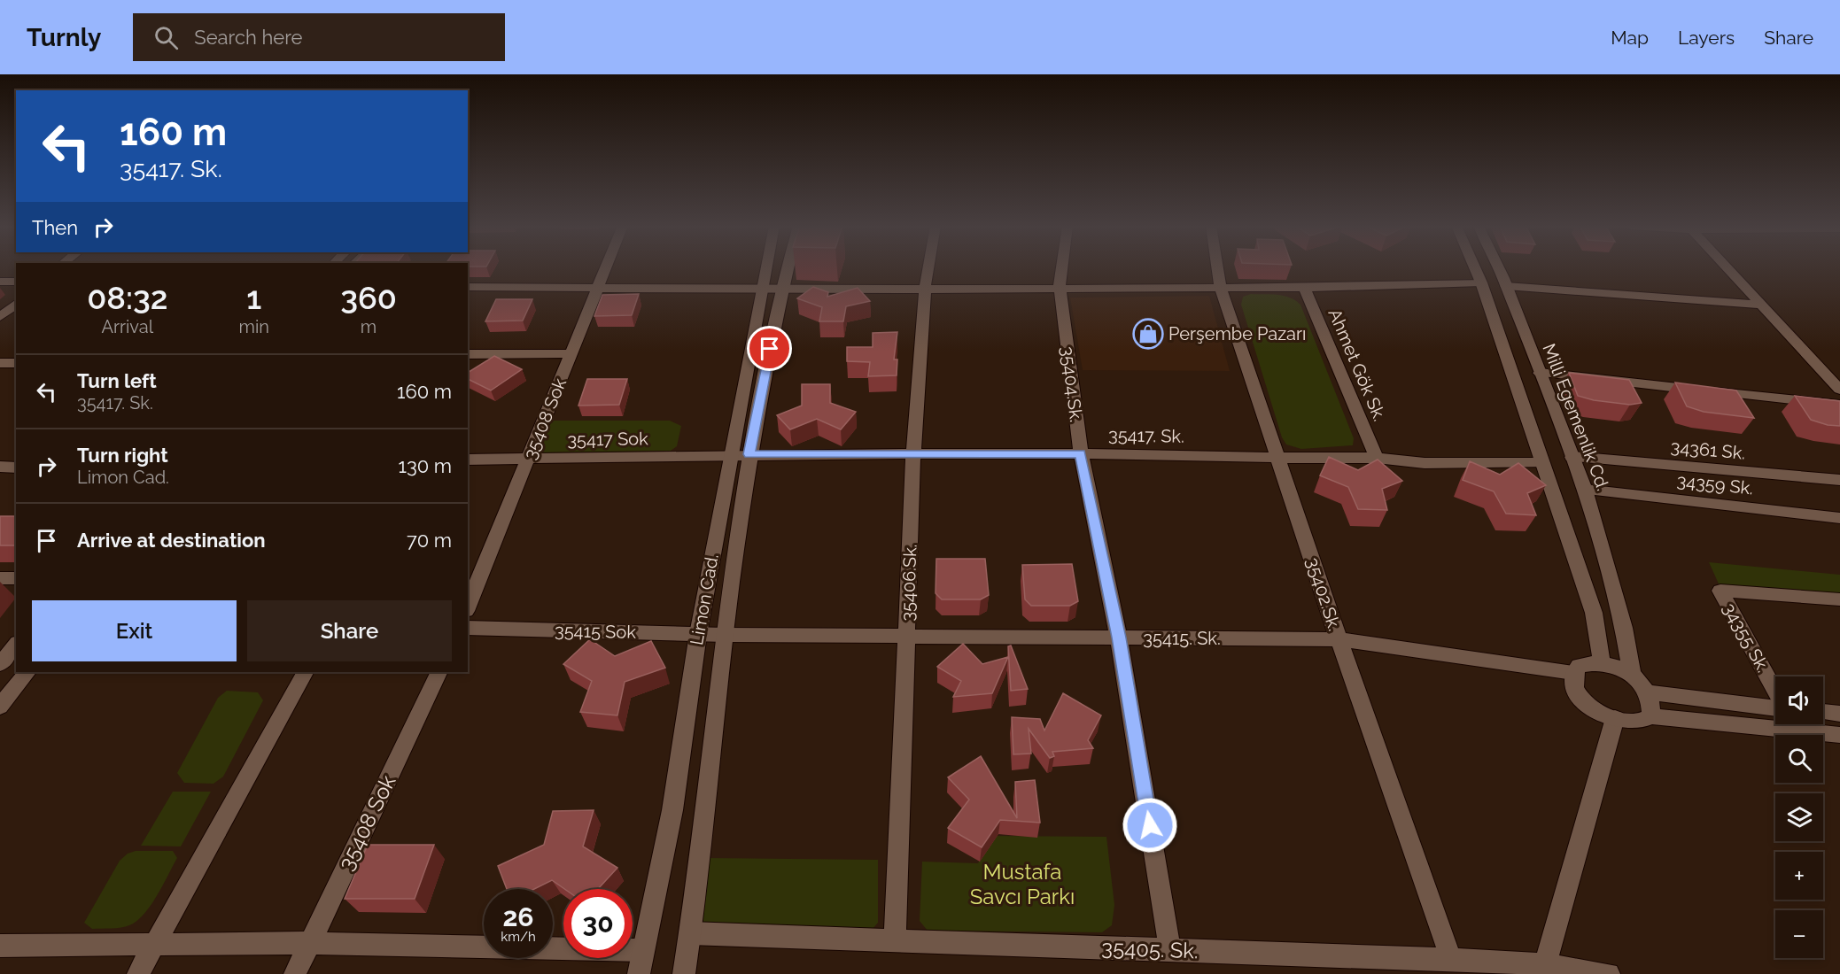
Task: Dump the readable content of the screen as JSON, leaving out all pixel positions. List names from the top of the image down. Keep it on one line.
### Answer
{"streets":{"street":["Ahmet Gök Sk.","35404.Sk.","Milli Egemenlik Cd.","35408 Sok","35417. Sk.","35417 Sok","34361 Sk.","34359 Sk.","35406.Sk.","35402.Sk.","Limon Cad.","35415 Sok","34355 Sk.","35415. Sk.","35405. Sk."]},"crossings":[["Ahmet Gök Sk.","35417. Sk."],["35404.Sk.","35417. Sk."],["35404.Sk.","35415. Sk."],["35404.Sk.","35405. Sk."],["Milli Egemenlik Cd.","34361 Sk."],["Milli Egemenlik Cd.","34359 Sk."],["35408 Sok","35417 Sok"],["35417. Sk.","35417 Sok"],["35417. Sk.","35406.Sk."],["35417. Sk.","35402.Sk."],["35417. Sk.","Limon Cad."],["35417 Sok","Limon Cad."],["35406.Sk.","35415. Sk."],["35406.Sk.","35405. Sk."],["35402.Sk.","35415. Sk."],["35402.Sk.","35405. Sk."],["Limon Cad.","35415 Sok"],["Limon Cad.","35415. Sk."],["Limon Cad.","35405. Sk."],["35415 Sok","35415. Sk."]],"parks":["Mustafa Savcı Parkı"],"places":{"shop":["Perşembe Pazarı"]},"page":{"header":"Turnly","search":"Search here","nav":["Map","Layers","Share"],"turn":["160 m","35417. Sk."],"then":"Then","eta":["08:32","Arrival","1","min","360","m"],"list":[{"name":"Turn left","note":"35417. Sk.","value":"160 m"},{"name":"Turn right","note":"Limon Cad.","value":"130 m"},{"name":"Arrive at destination","value":"70 m"}],"buttons":["Exit","Share"],"map_buttons":["+","−"],"speed":"26 km/h","limit":"30"}}
